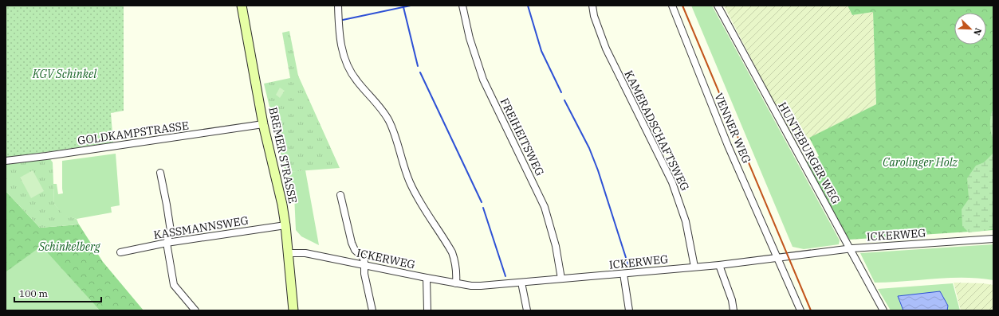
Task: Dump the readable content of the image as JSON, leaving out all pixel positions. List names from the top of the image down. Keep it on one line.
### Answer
{"streets":{"main road":["BREMER STRASSE"],"street":["VENNER WEG","KAMERADSCHAFTSWEG","GOLDKAMPSTRASSE","FREIHEITSWEG","HUNTEBURGER WEG","KASSMANNSWEG","ICKERWEG"]},"crossings":[["VENNER WEG","ICKERWEG"],["KAMERADSCHAFTSWEG","ICKERWEG"],["GOLDKAMPSTRASSE","BREMER STRASSE"],["FREIHEITSWEG","ICKERWEG"],["HUNTEBURGER WEG","ICKERWEG"],["BREMER STRASSE","KASSMANNSWEG"],["BREMER STRASSE","ICKERWEG"]],"parks":["KGV Schinkel","Carolinger Holz","Schinkelberg"],"scale_bar":"100 m","north":"bottom right"}
